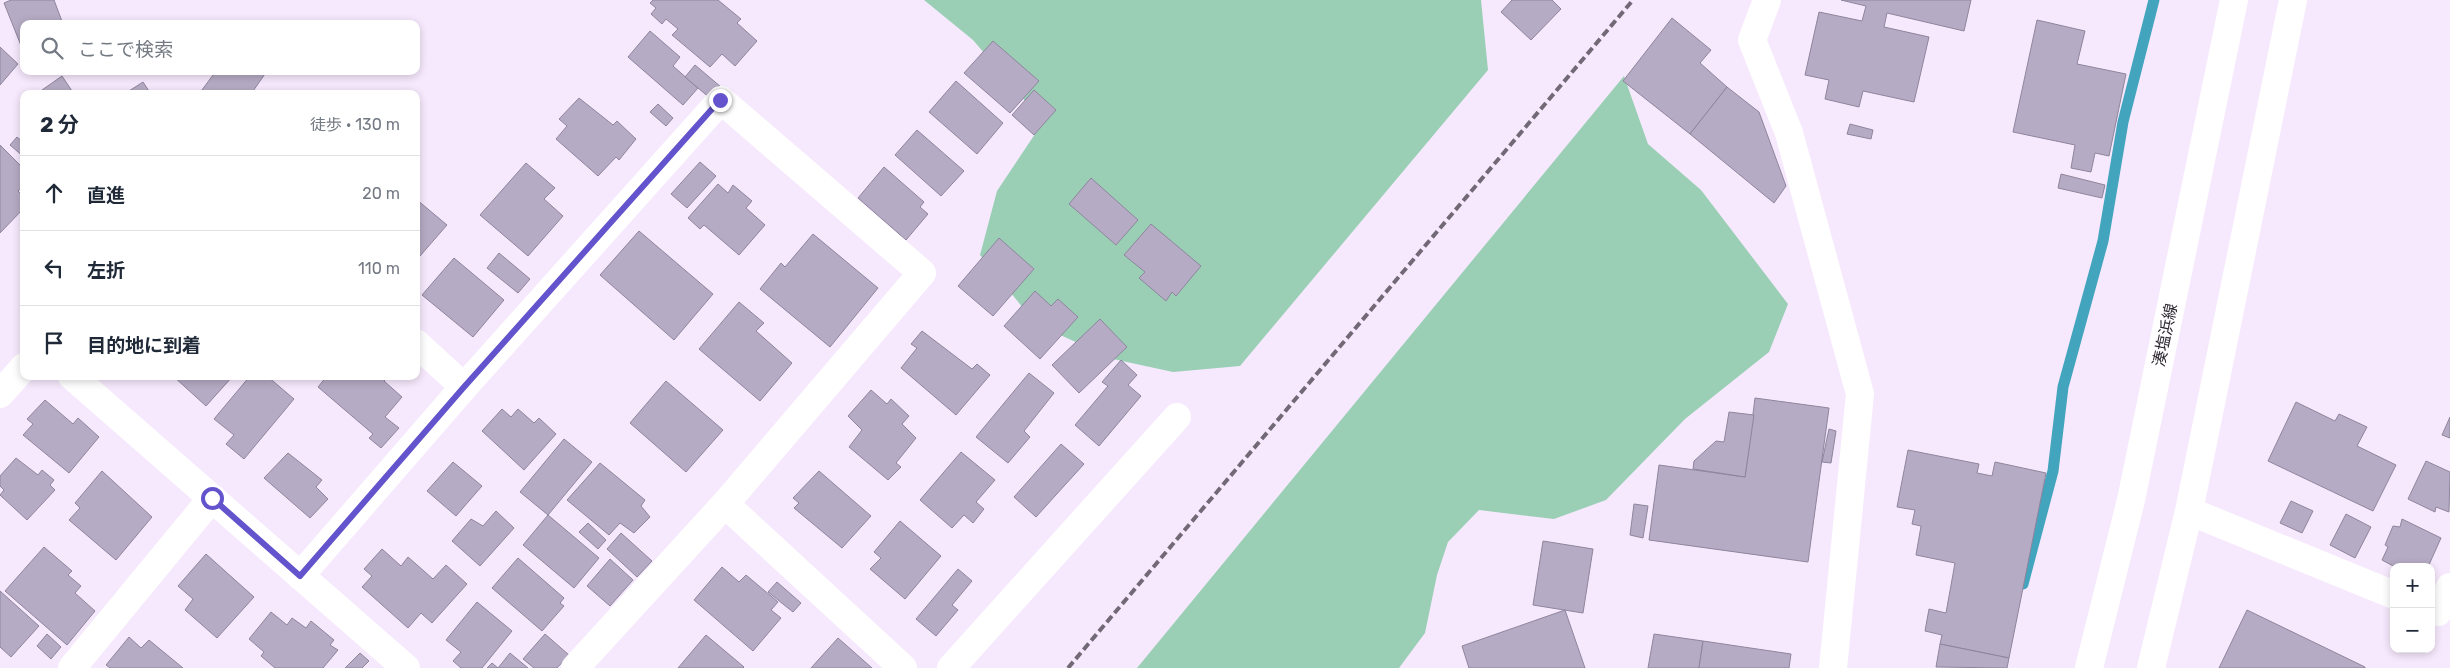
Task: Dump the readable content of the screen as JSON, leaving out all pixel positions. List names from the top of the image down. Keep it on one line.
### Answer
{"streets":{"street":["湊塩浜線"]},"page":{"search":"ここで検索","heading":["2 分","徒歩 · 130 m"],"list":[["直進","20 m"],["左折","110 m"],"目的地に到着"],"map_buttons":["+","−"]}}
